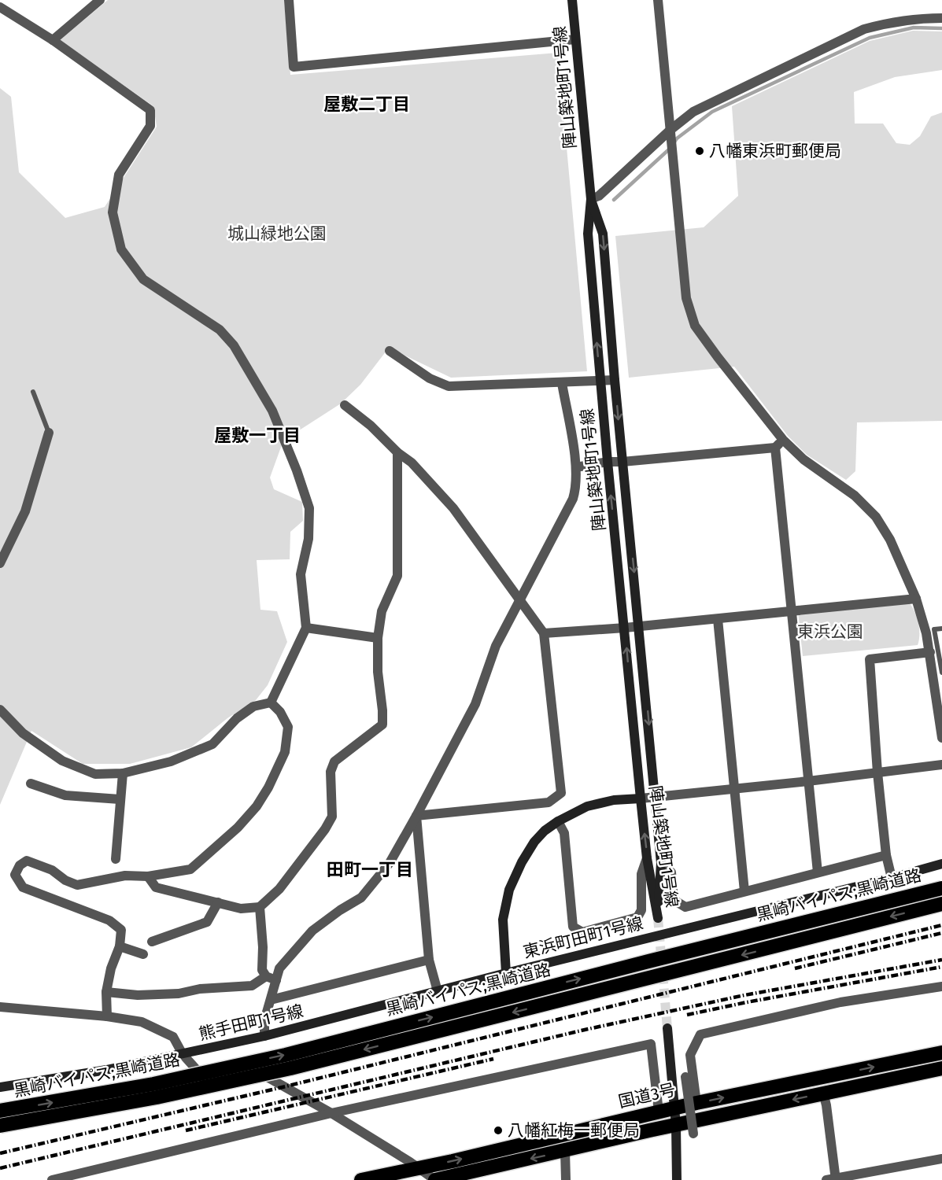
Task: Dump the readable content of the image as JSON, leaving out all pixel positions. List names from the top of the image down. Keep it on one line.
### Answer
{"streets":{"highway":["黒崎バイパス;黒崎道路","国道3号"],"street":["陣山築地町1号線","東浜町田町1号線","熊手田町1号線"]},"crossings":[["東浜町田町1号線","熊手田町1号線"]],"districts":["屋敷二丁目","屋敷一丁目","田町一丁目"],"parks":["城山緑地公園","東浜公園"],"places":["八幡東浜町郵便局","八幡紅梅一郵便局"]}
